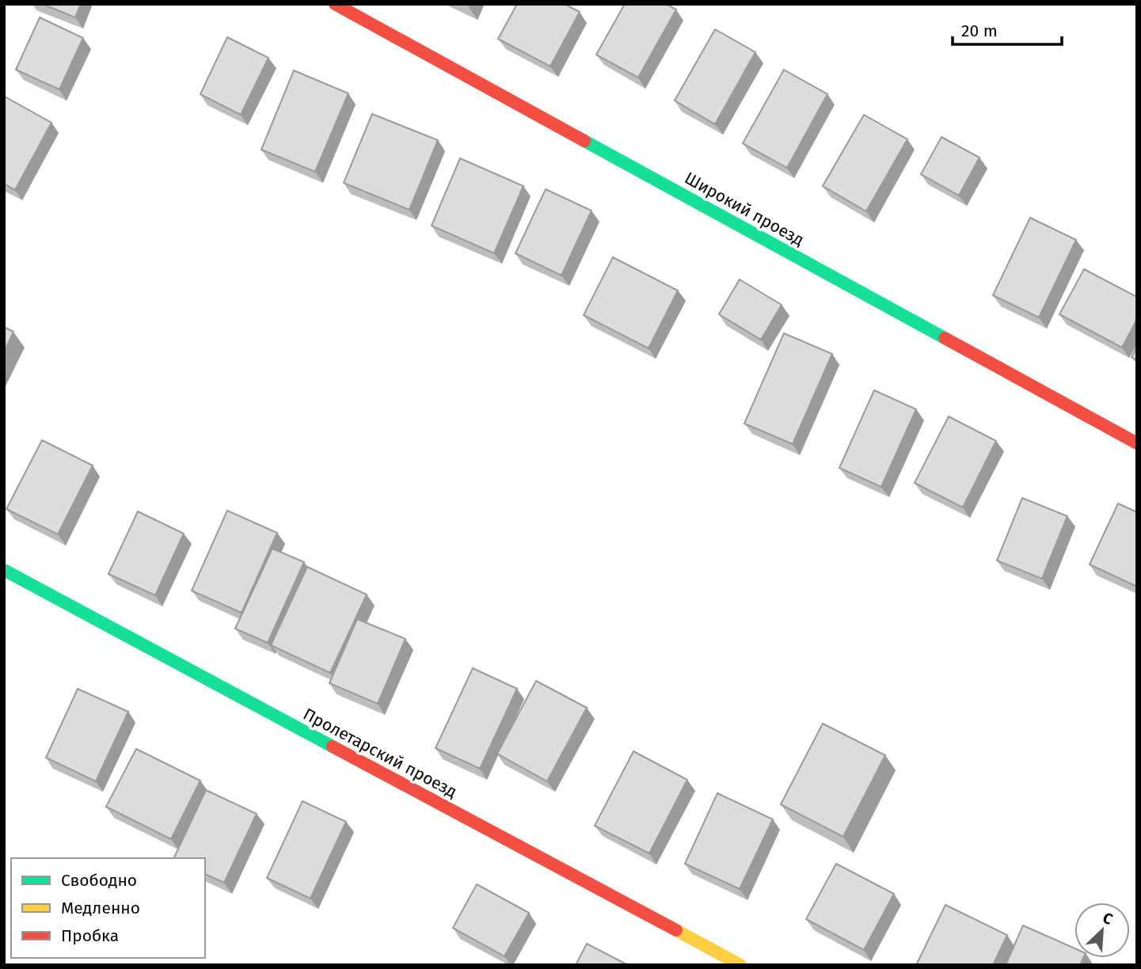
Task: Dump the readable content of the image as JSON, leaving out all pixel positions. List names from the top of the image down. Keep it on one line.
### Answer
{"streets":{"street":["Широкий проезд","Пролетарский проезд"]},"legend":["Свободно","Медленно","Пробка"],"scale_bar":"20 m","north":"top right"}
